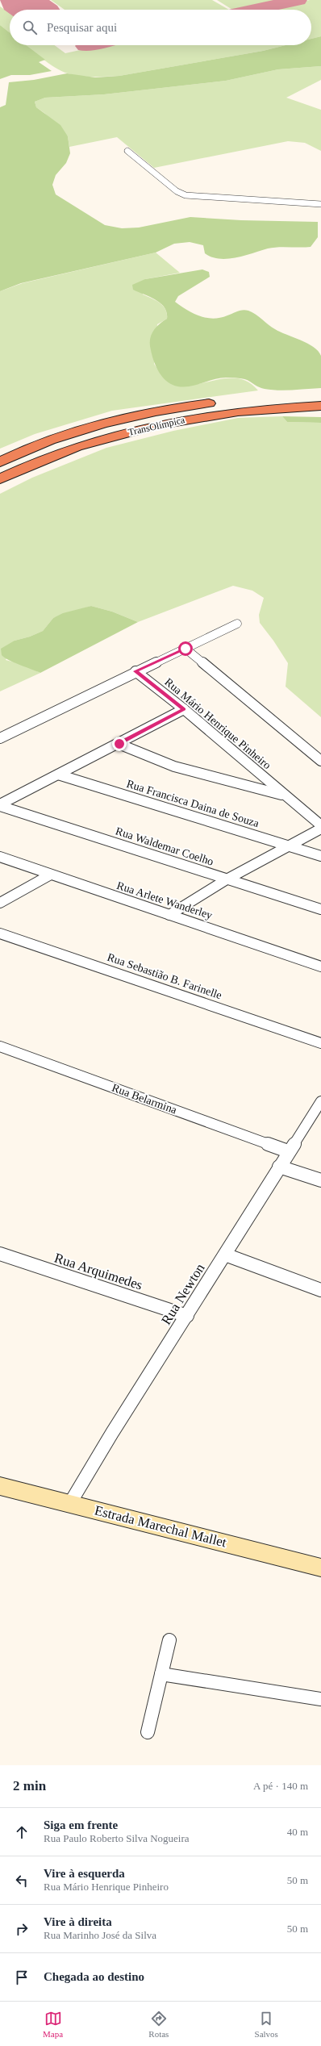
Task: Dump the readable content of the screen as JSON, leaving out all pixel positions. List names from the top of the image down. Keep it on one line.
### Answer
{"streets":{"highway":["TransOlímpica"],"street":["Rua Mário Henrique Pinheiro","Rua Francisca Daina de Souza","Rua Waldemar Coelho","Rua Arlete Wanderley","Rua Sebastião B. Farinelle","Rua Belarmina","Rua Arquimedes","Rua Newton","Estrada Marechal Mallet"]},"crossings":[["Rua Belarmina","Rua Newton"],["Rua Arquimedes","Rua Newton"],["Rua Newton","Estrada Marechal Mallet"]],"page":{"search":"Pesquisar aqui","heading":["2 min","A pé · 140 m"],"list":[["Siga em frente","Rua Paulo Roberto Silva Nogueira","40 m"],["Vire à esquerda","Rua Mário Henrique Pinheiro","50 m"],["Vire à direita","Rua Marinho José da Silva","50 m"],"Chegada ao destino"],"nav":["Mapa","Rotas","Salvos"]}}
